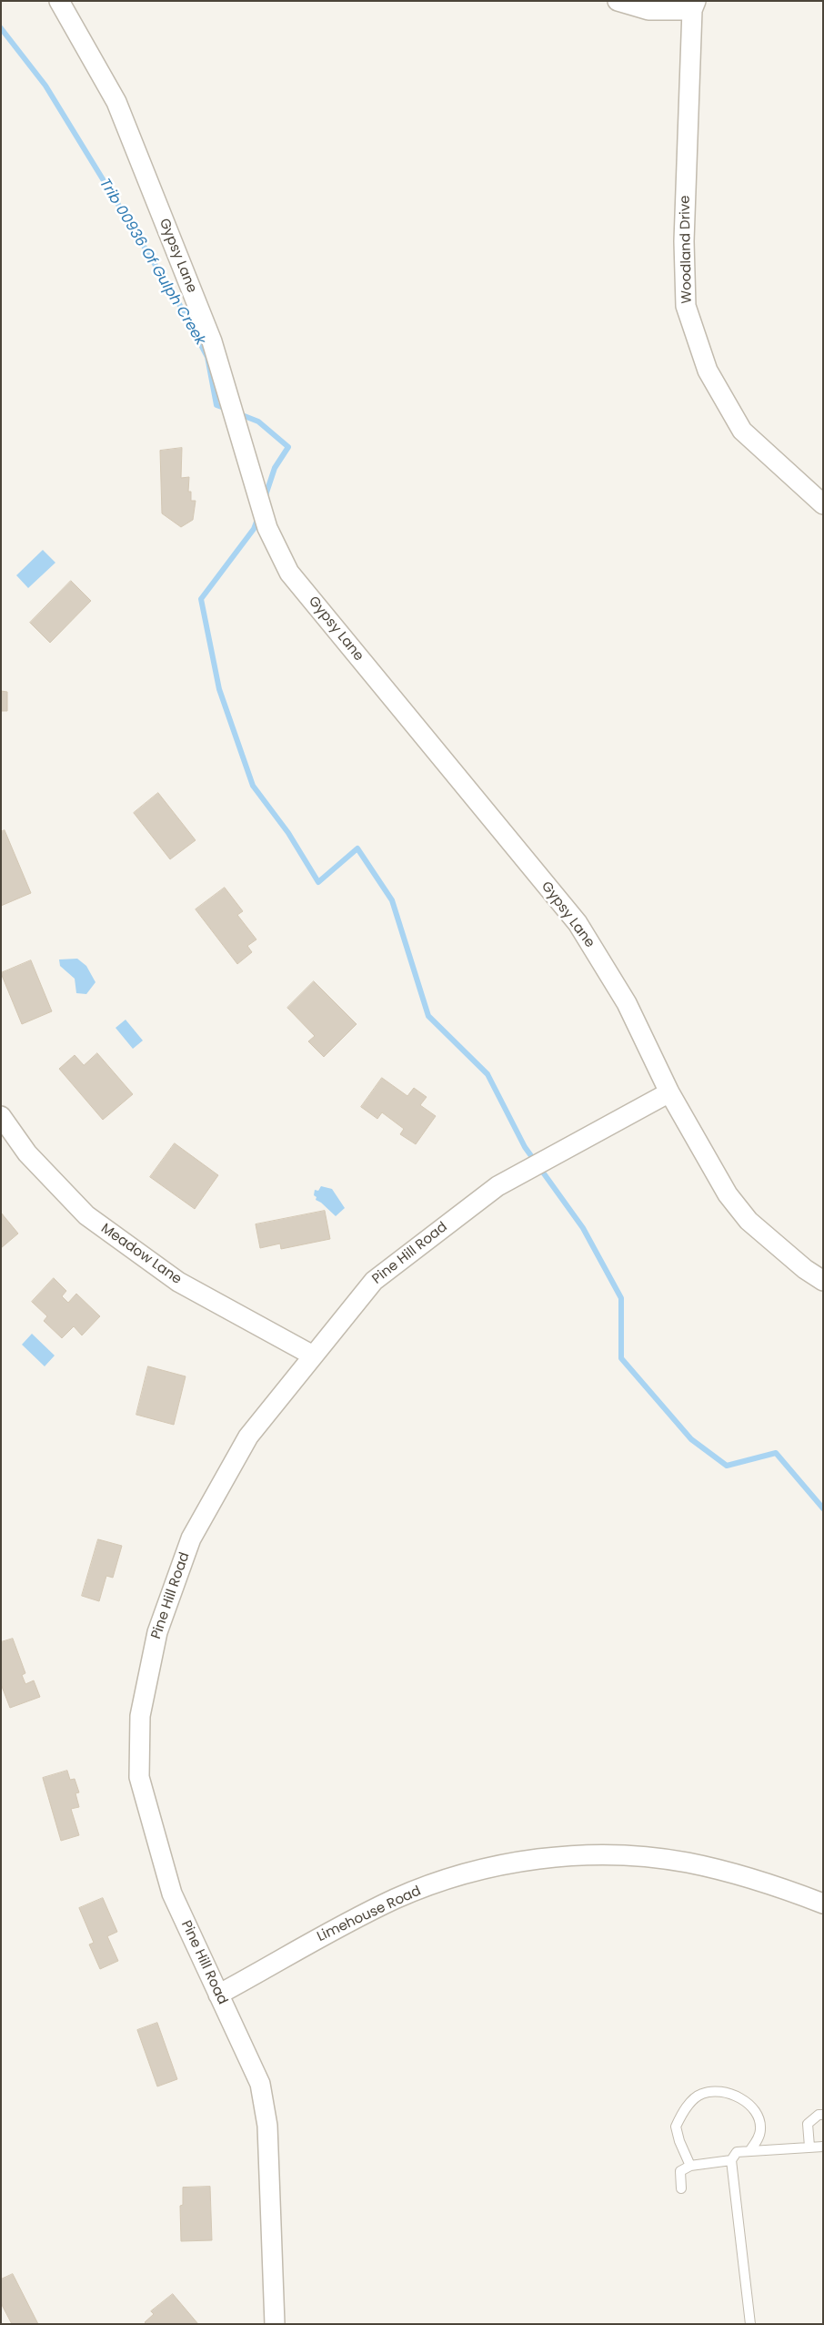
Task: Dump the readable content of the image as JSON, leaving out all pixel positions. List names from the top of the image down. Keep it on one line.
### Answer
{"streets":{"street":["Woodland Drive","Gypsy Lane","Pine Hill Road","Meadow Lane","Limehouse Road"]},"crossings":[["Gypsy Lane","Pine Hill Road"],["Pine Hill Road","Meadow Lane"],["Pine Hill Road","Limehouse Road"]],"water":["Trib 00936 Of Gulph Creek"]}
